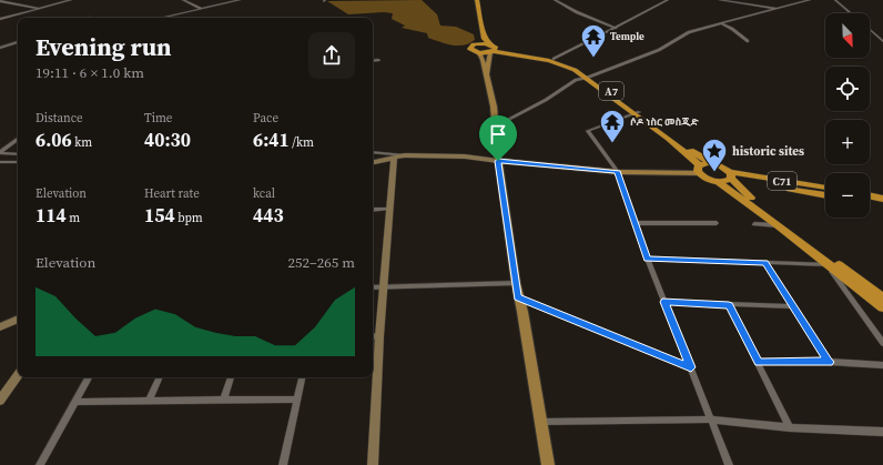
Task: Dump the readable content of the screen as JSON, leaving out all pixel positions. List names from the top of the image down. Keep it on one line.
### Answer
{"streets":{"highway":["A7","C71"]},"crossings":[["A7","C71"]],"places":{"temple":["Temple","ሶዶ ነስር መስጂድ"],"place":["historic sites"]},"north":"bottom right","page":{"map_buttons":["+","−"],"heading":["Evening run","19:11 · 6 × 1.0 km"],"stats":[["Distance","6.06 km"],["Time","40:30"],["Pace","6:41 /km"],["Elevation","114 m"],["Heart rate","154 bpm"],["kcal","443"]],"chart":["Elevation","252–265 m"]}}
